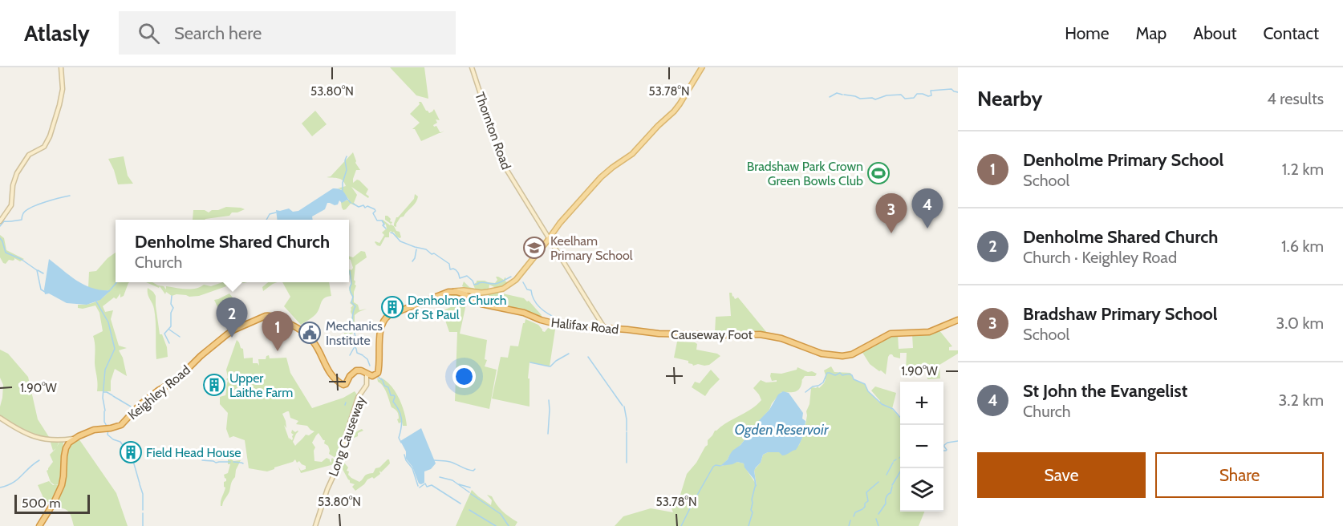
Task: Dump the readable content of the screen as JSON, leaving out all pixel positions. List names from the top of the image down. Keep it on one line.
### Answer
{"streets":{"highway":["Halifax Road","Causeway Foot","Keighley Road"],"main road":["Thornton Road","Long Causeway"]},"crossings":[["Thornton Road","Halifax Road"],["Halifax Road","Causeway Foot"],["Keighley Road","Long Causeway"]],"water":["Ogden Reservoir"],"places":{"sports":["Bradshaw Park Crown Green Bowls Club"],"school or university":["Keelham Primary School"],"building":["Denholme Church of St Paul","Upper Laithe Farm","Field Head House"],"public building":["Mechanics Institute"]},"scale_bar":"500 m","page":{"header":"Atlasly","search":"Search here","nav":["Home","Map","About","Contact"],"heading":["Nearby","4 results"],"list":[{"mark":"1","name":"Denholme Primary School","note":"School","value":"1.2 km"},{"mark":"2","name":"Denholme Shared Church","note":"Church · Keighley Road","value":"1.6 km"},{"mark":"3","name":"Bradshaw Primary School","note":"School","value":"3.0 km"},{"mark":"4","name":"St John the Evangelist","note":"Church","value":"3.2 km"}],"pins":["4","3","2","1"],"popup":["Denholme Shared Church","Church"],"map_buttons":["+","−"],"buttons":["Save","Share"],"scale":"500 m"},"coordinates":["53.80°N","53.78°N","1.90°W"]}
